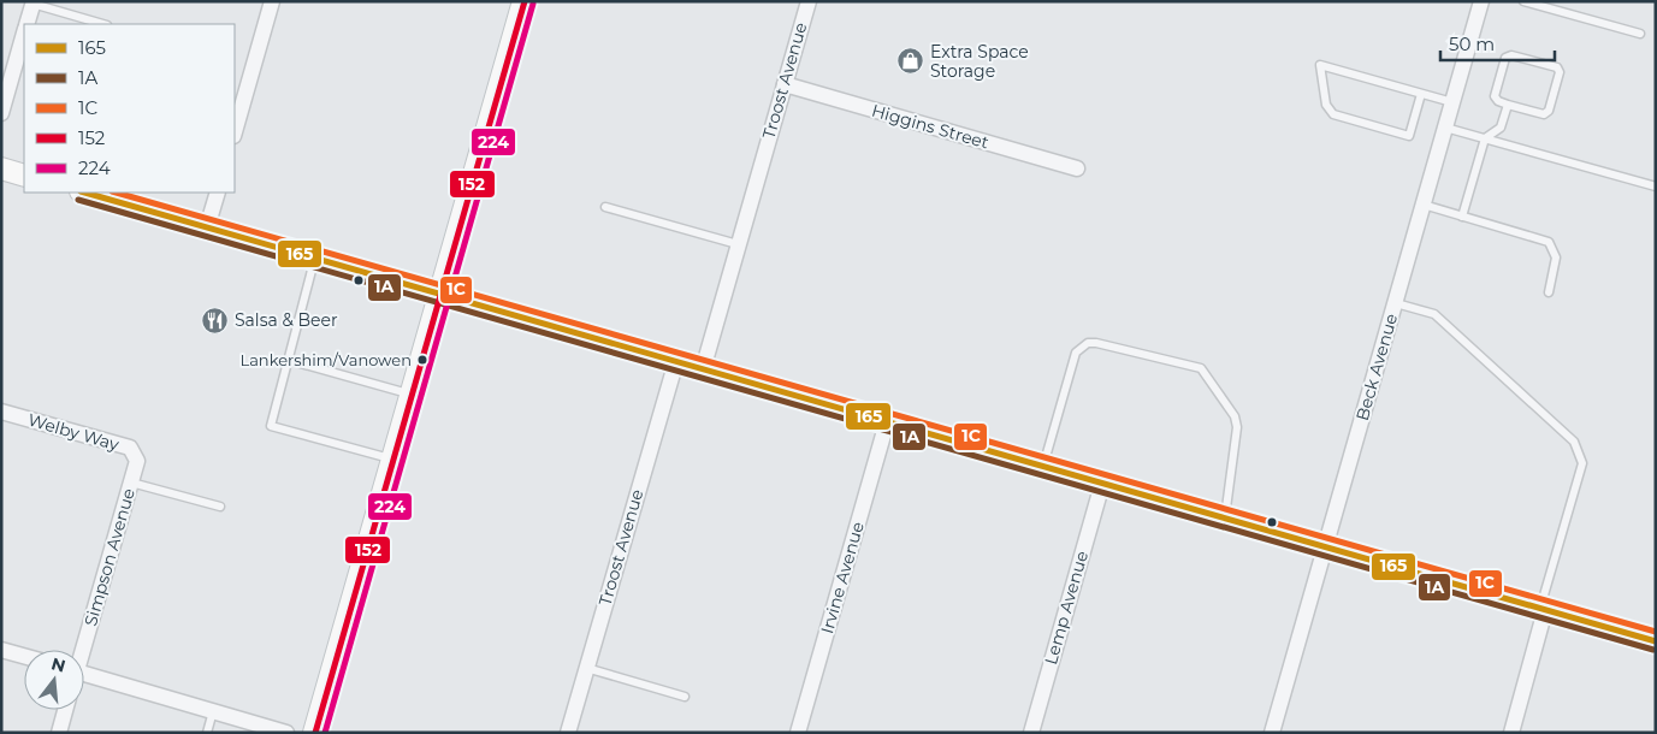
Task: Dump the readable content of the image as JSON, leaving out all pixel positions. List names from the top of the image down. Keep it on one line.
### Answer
{"streets":{"street":["Troost Avenue","Higgins Street","Beck Avenue","Welby Way","Simpson Avenue","Irvine Avenue","Lemp Avenue"]},"crossings":[["Troost Avenue","Higgins Street"],["Welby Way","Simpson Avenue"]],"places":{"shop":["Extra Space Storage"],"restaurant":["Salsa & Beer"],"other":["Lankershim/Vanowen"]},"lines":["transit line 152","transit line 224","transit line 165","transit line 1C","transit line 1A"],"legend":["165","1A","1C","152","224"],"scale_bar":"50 m","north":"top"}
